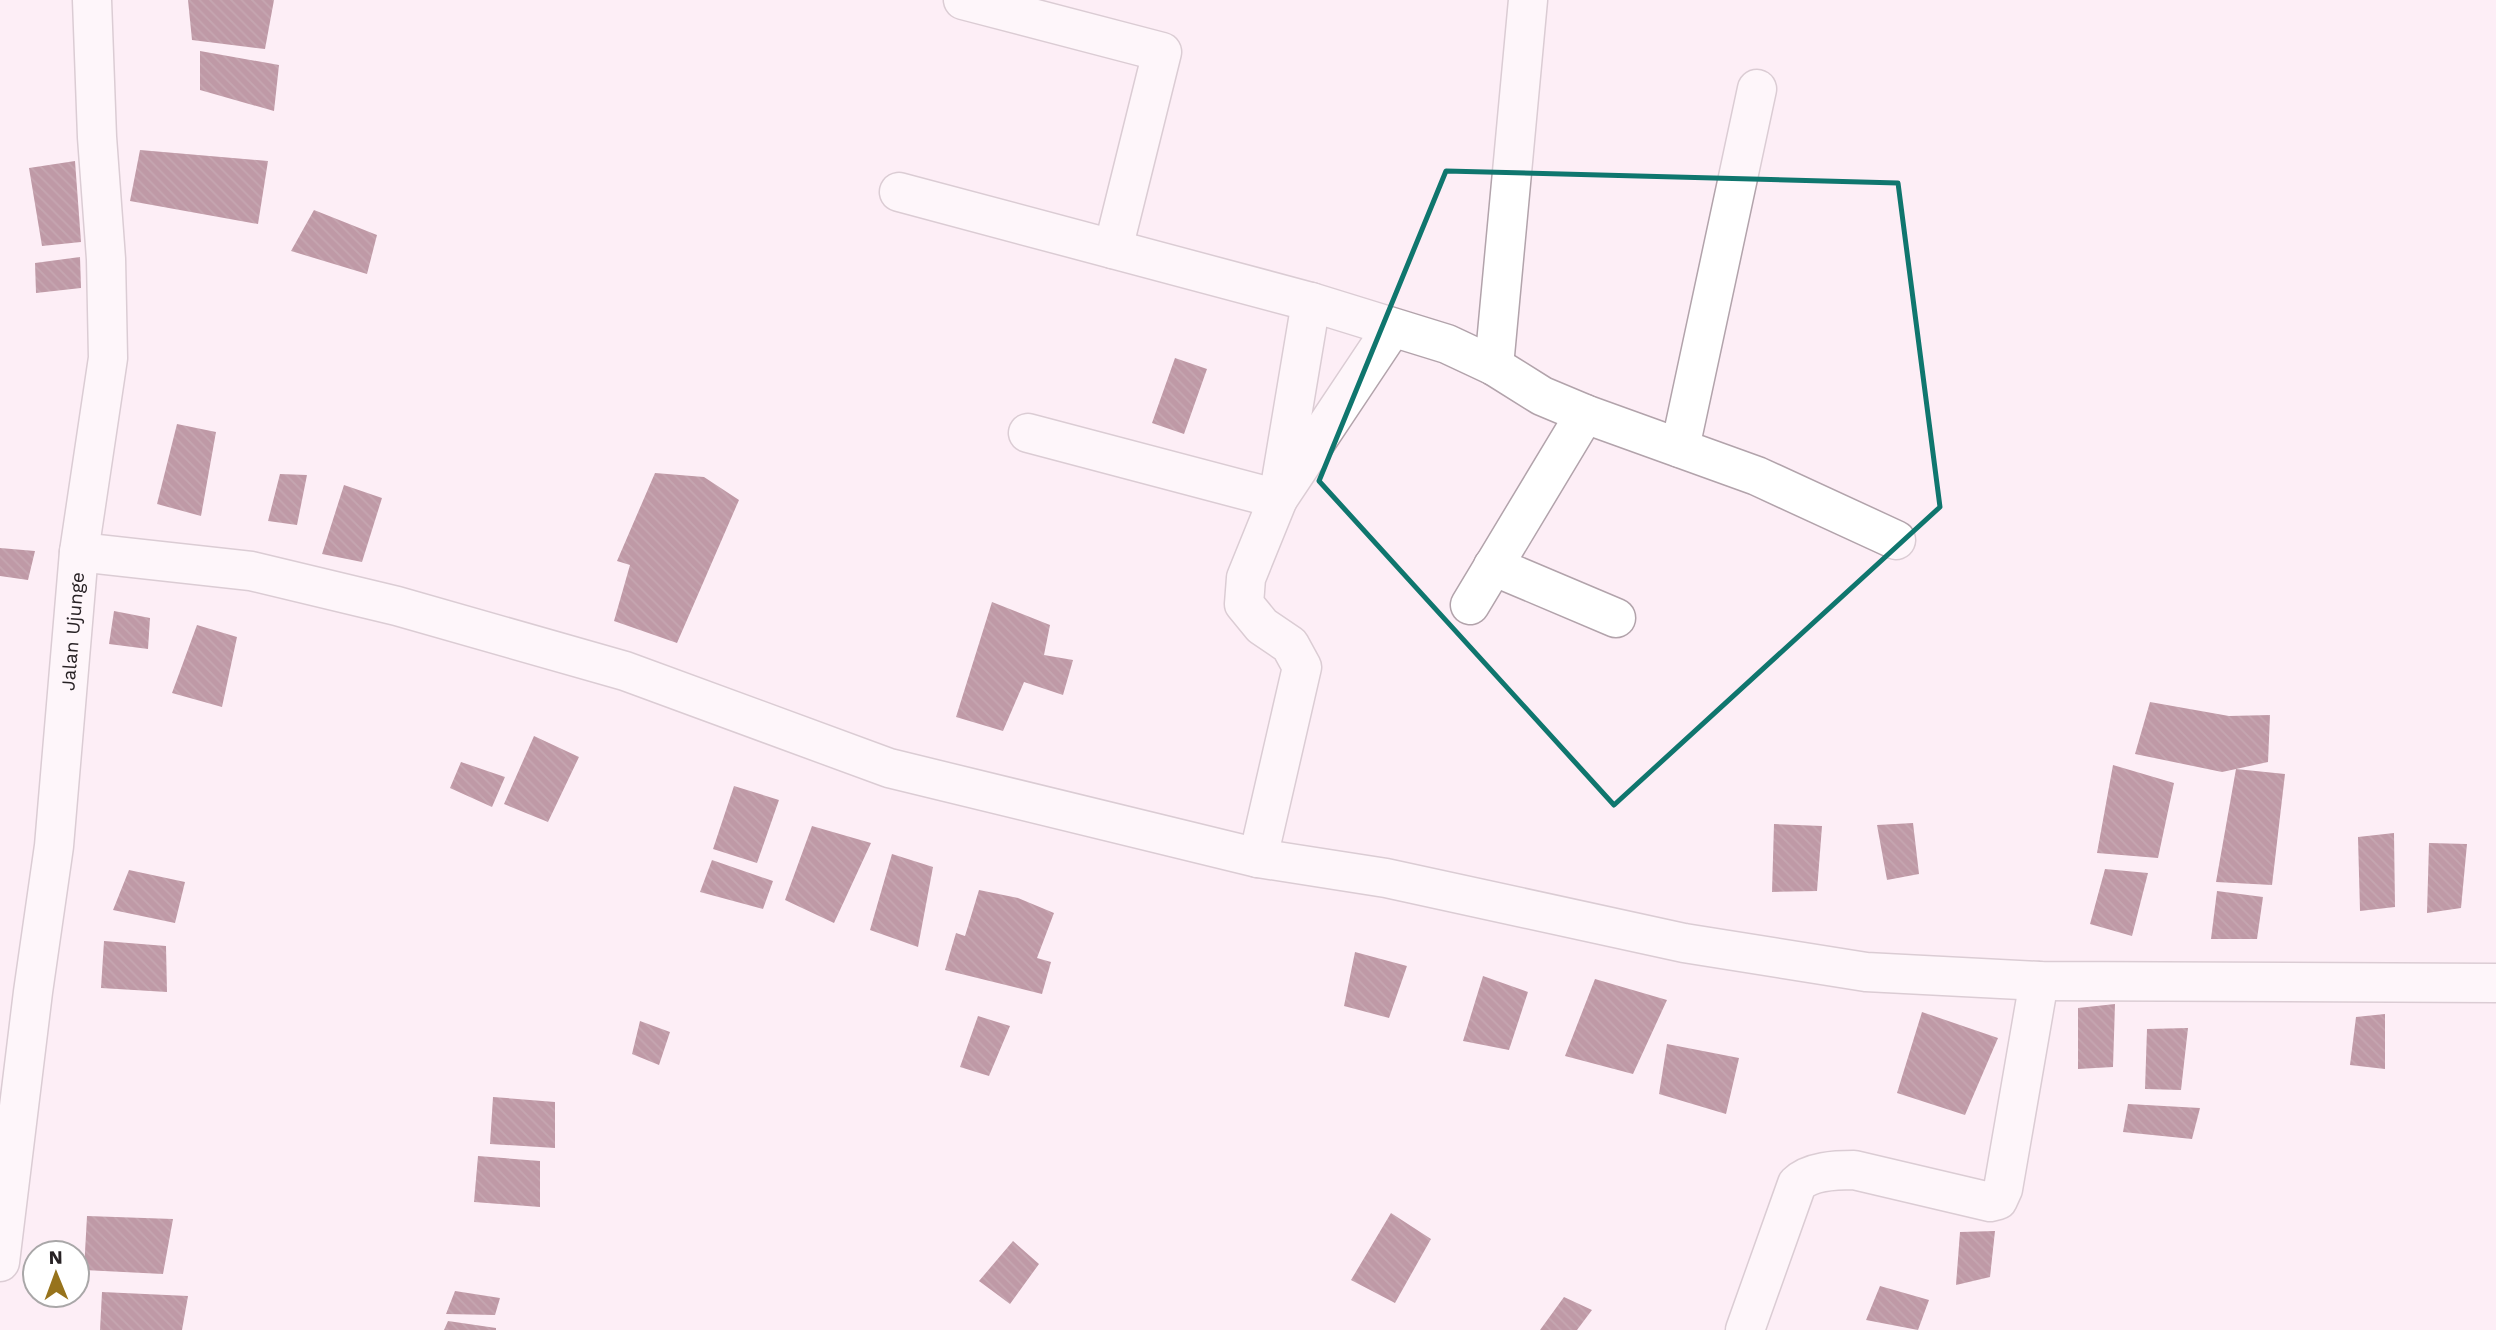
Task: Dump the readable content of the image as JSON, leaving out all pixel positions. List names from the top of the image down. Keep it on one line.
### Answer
{"streets":{"street":["Jalan Ujunge"]},"north":"top"}
